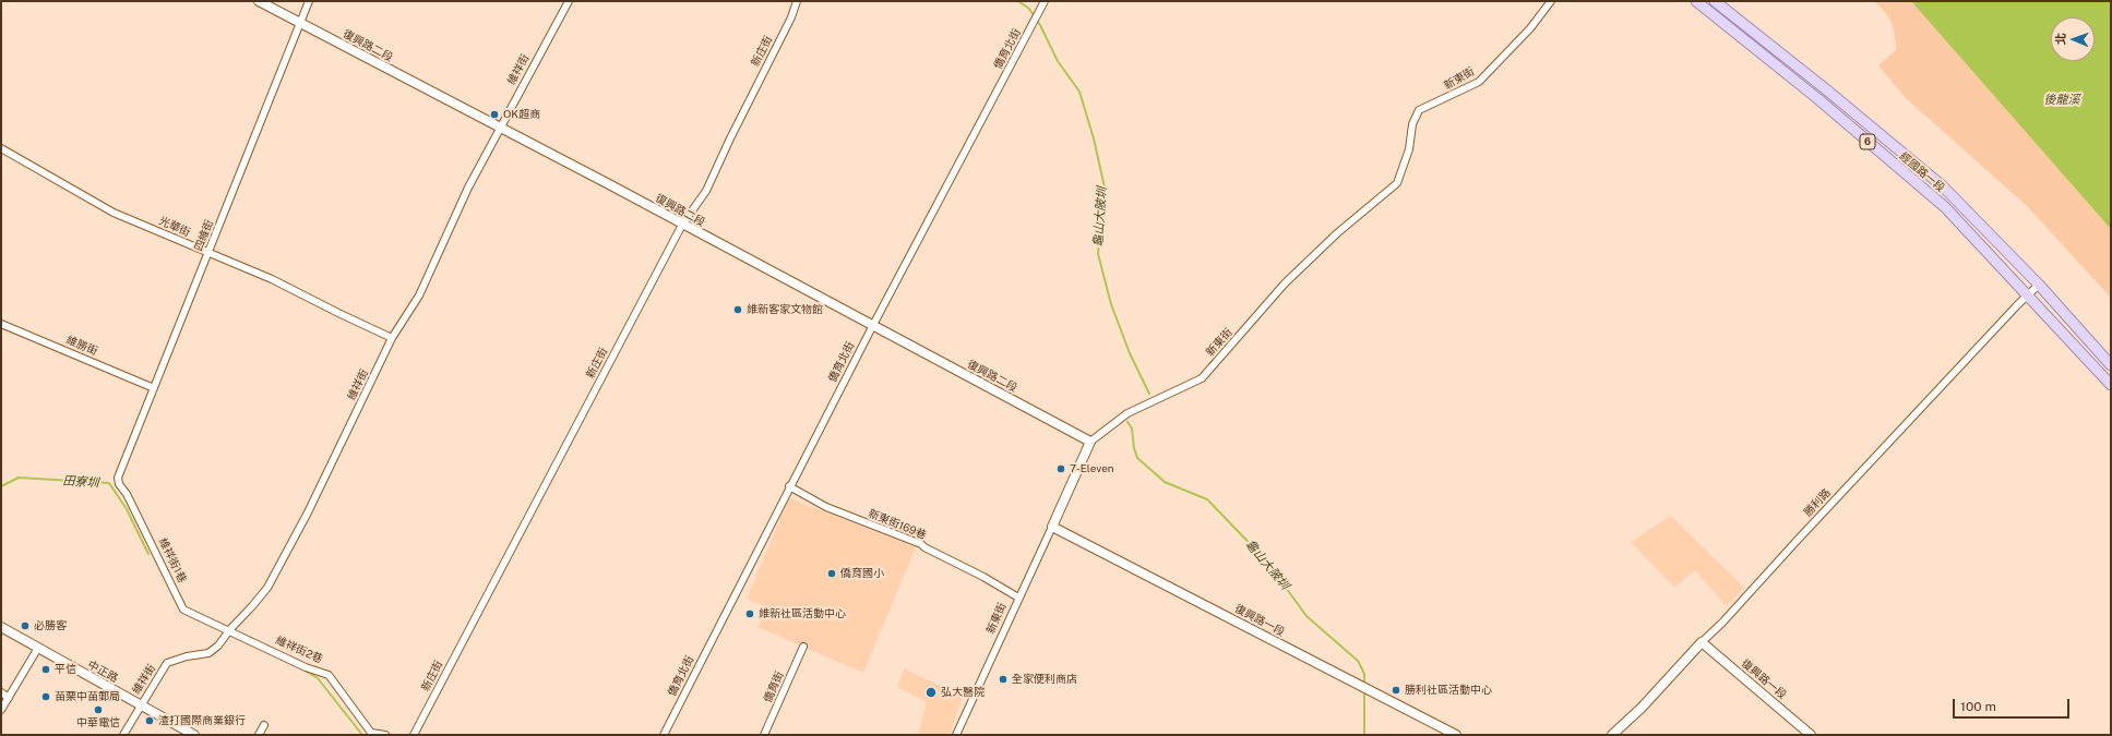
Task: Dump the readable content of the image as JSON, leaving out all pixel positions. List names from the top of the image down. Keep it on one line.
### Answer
{"streets":{"main road":["6","經國路一段"],"street":["復興路二段","僑育北街","新庄街","維祥街","新東街","光華街","四維街","維勝街","勝利路","新東街169巷","維祥街1巷","復興路一段","維祥街2巷","中正路","僑育街"]},"crossings":[["復興路二段","僑育北街"],["復興路二段","新庄街"],["復興路二段","維祥街"],["復興路二段","新東街"],["復興路二段","四維街"],["僑育北街","新東街169巷"],["維祥街","光華街"],["維祥街","維祥街1巷"],["維祥街","維祥街2巷"],["維祥街","中正路"],["新東街","新東街169巷"],["新東街","復興路一段"],["經國路一段","勝利路"],["光華街","四維街"],["四維街","維勝街"],["四維街","維祥街1巷"],["勝利路","復興路一段"],["維祥街1巷","維祥街2巷"]],"water":["後龍溪","龜山大陂圳","田寮圳"],"places":["OK超商","維新客家文物館","7-Eleven","僑育國小","維新社區活動中心","必勝客","平信","全家便利商店","勝利社區活動中心","弘大醫院","苗栗中苗郵局","中華電信","渣打國際商業銀行"],"scale_bar":"100 m","north":"left"}
